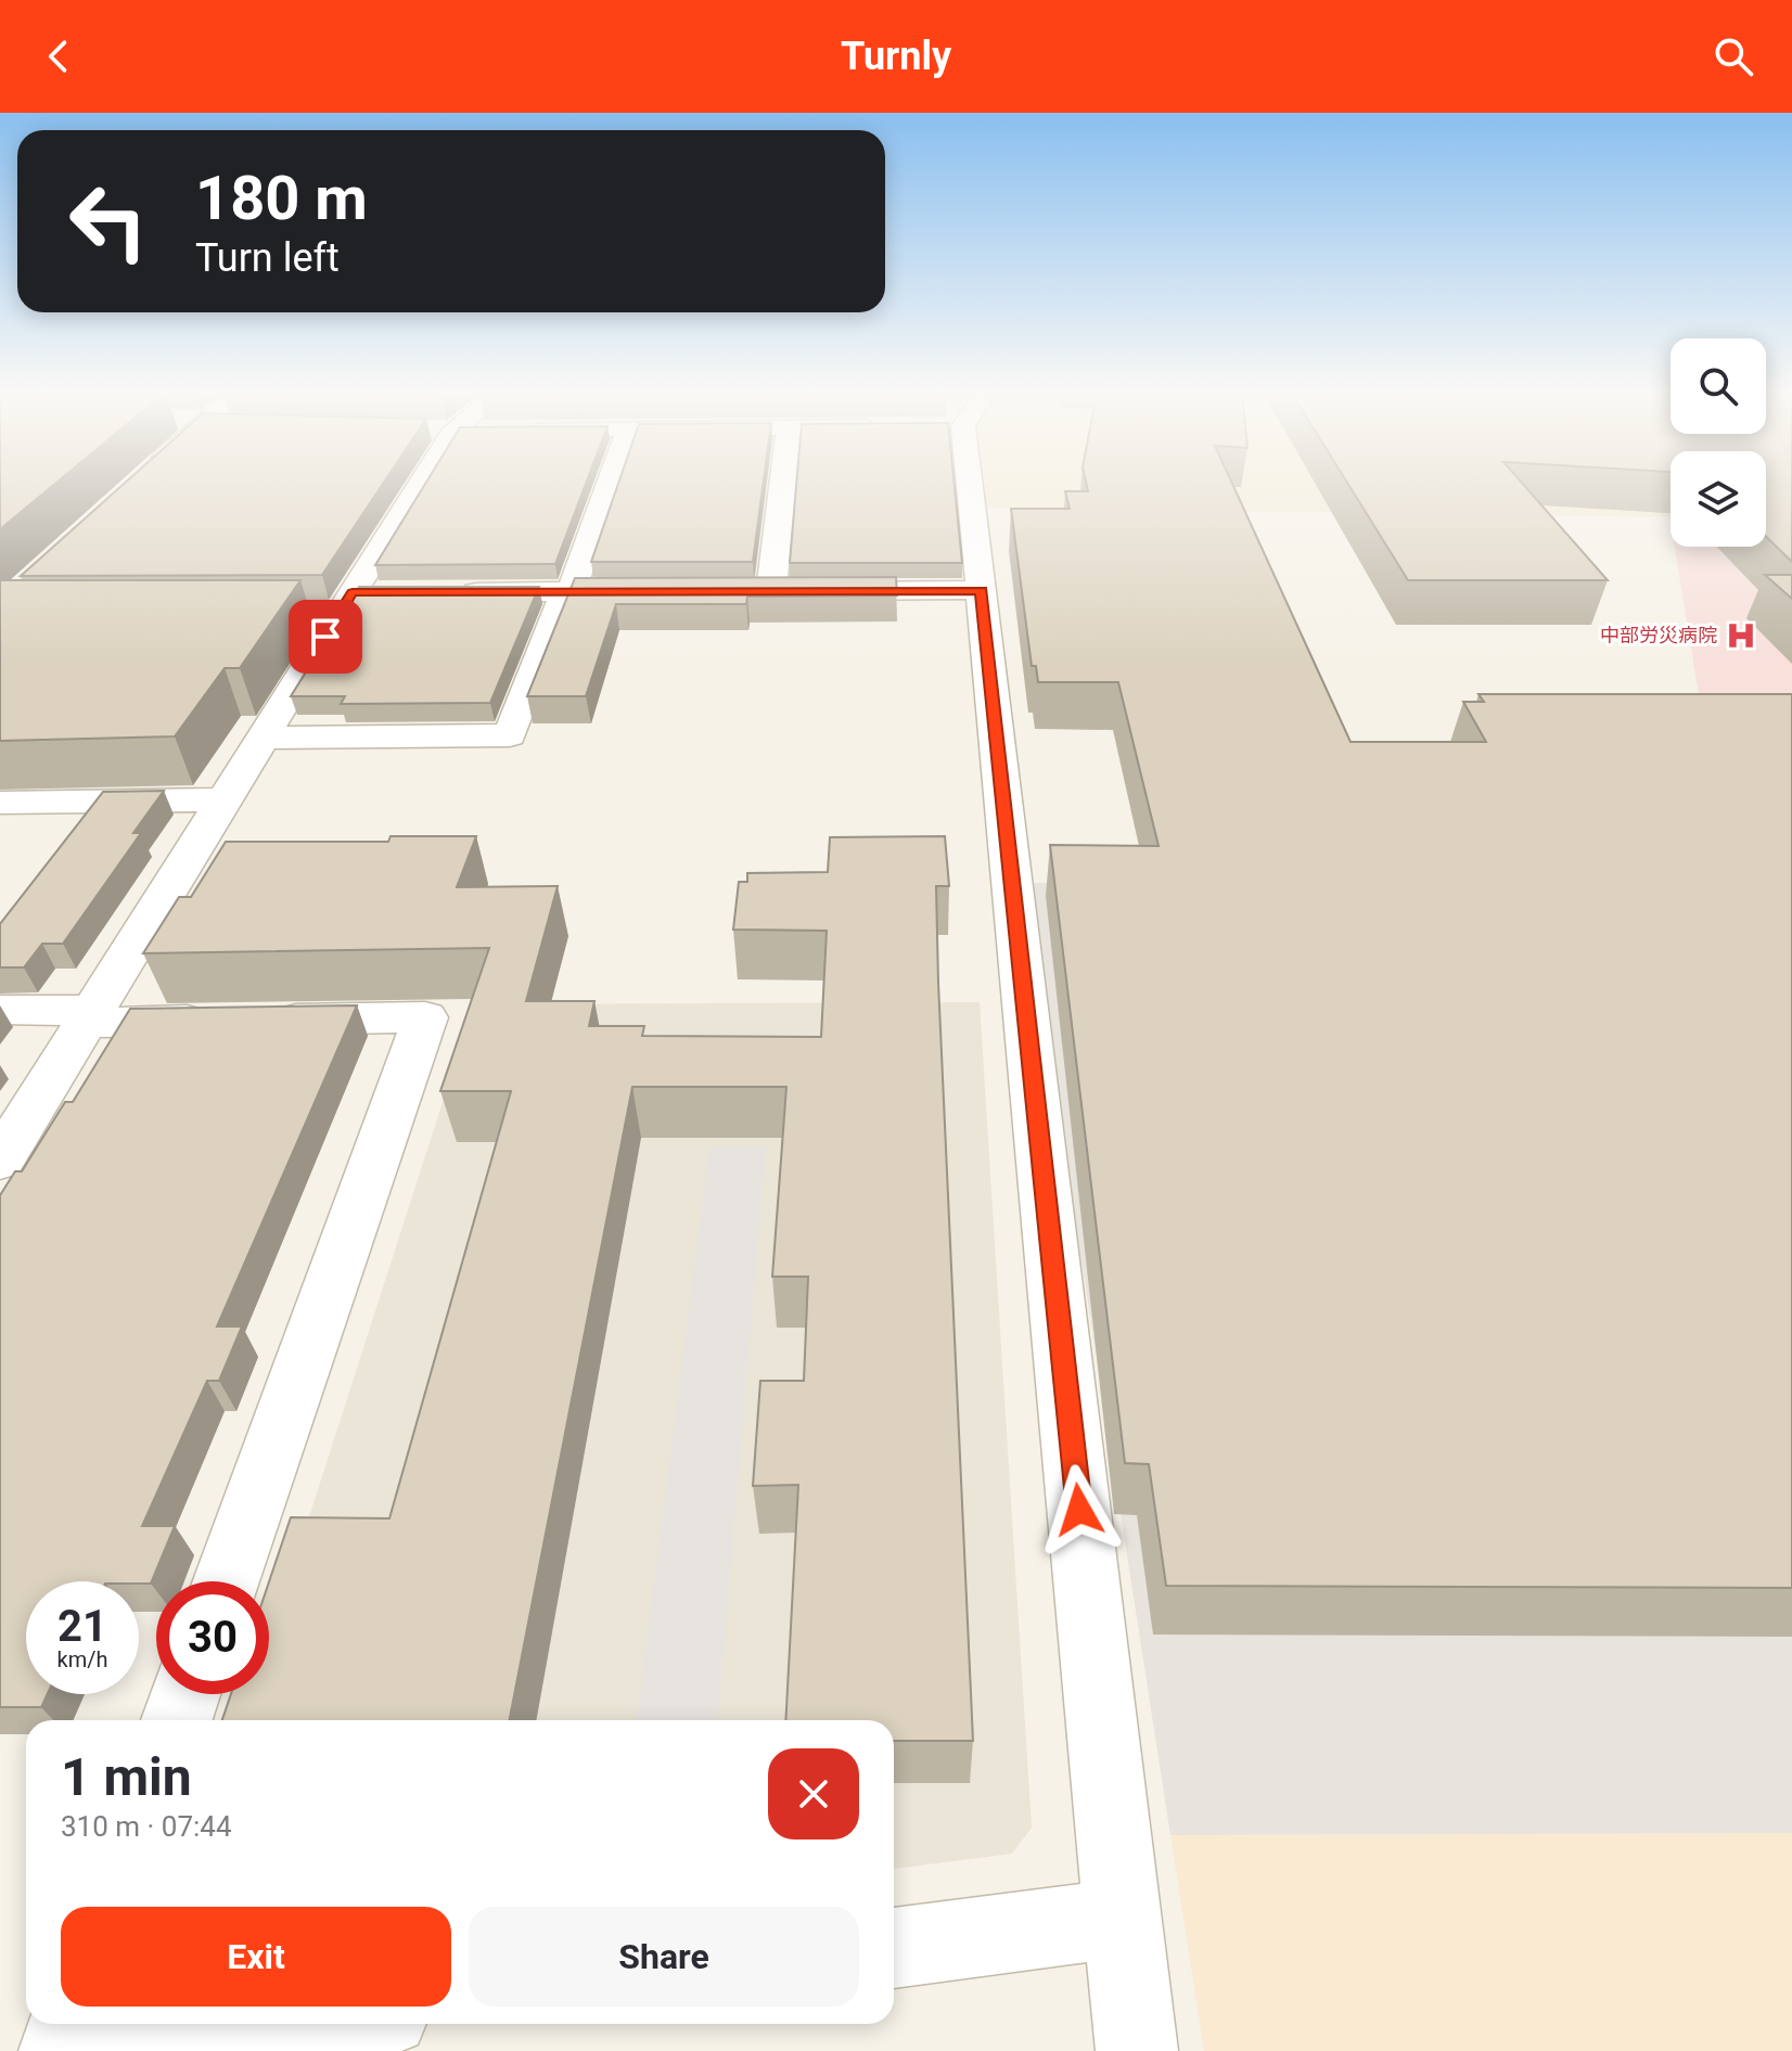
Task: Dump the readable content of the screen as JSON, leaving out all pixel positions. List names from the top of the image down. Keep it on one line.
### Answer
{"places":{"hospital":["中部労災病院"]},"page":{"header":"Turnly","turn":["180 m","Turn left"],"speed":"21 km/h","limit":"30","heading":["1 min","310 m · 07:44"],"buttons":["Exit","Share"]}}
